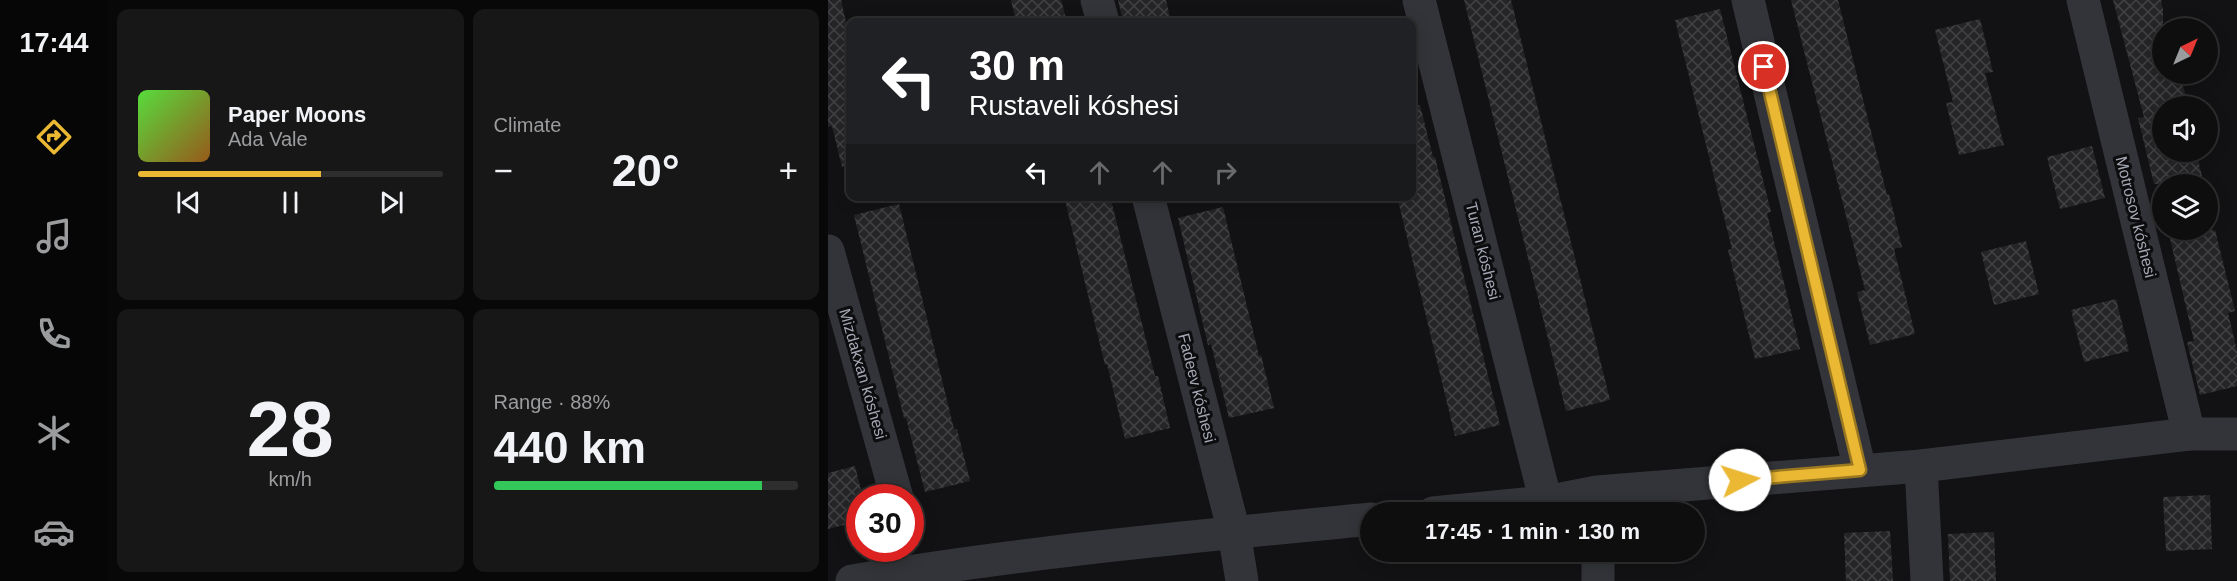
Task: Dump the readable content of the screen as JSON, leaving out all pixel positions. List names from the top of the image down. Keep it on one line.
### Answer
{"streets":{"street":["Motrosov kóshesi","Turan kóshesi","Mizdakxan kóshesi","Fadeev kóshesi"]},"north":"top right","page":{"tabs":"17:44","tile":["Climate",["28","km/h"],["Range · 88%","440 km"]],"turn":["30 m","Rustaveli kóshesi"],"song":["Paper Moons","Ada Vale"],"heat":["−","20°","+"],"limit":"30","trip":"17:45 · 1 min · 130 m"}}
